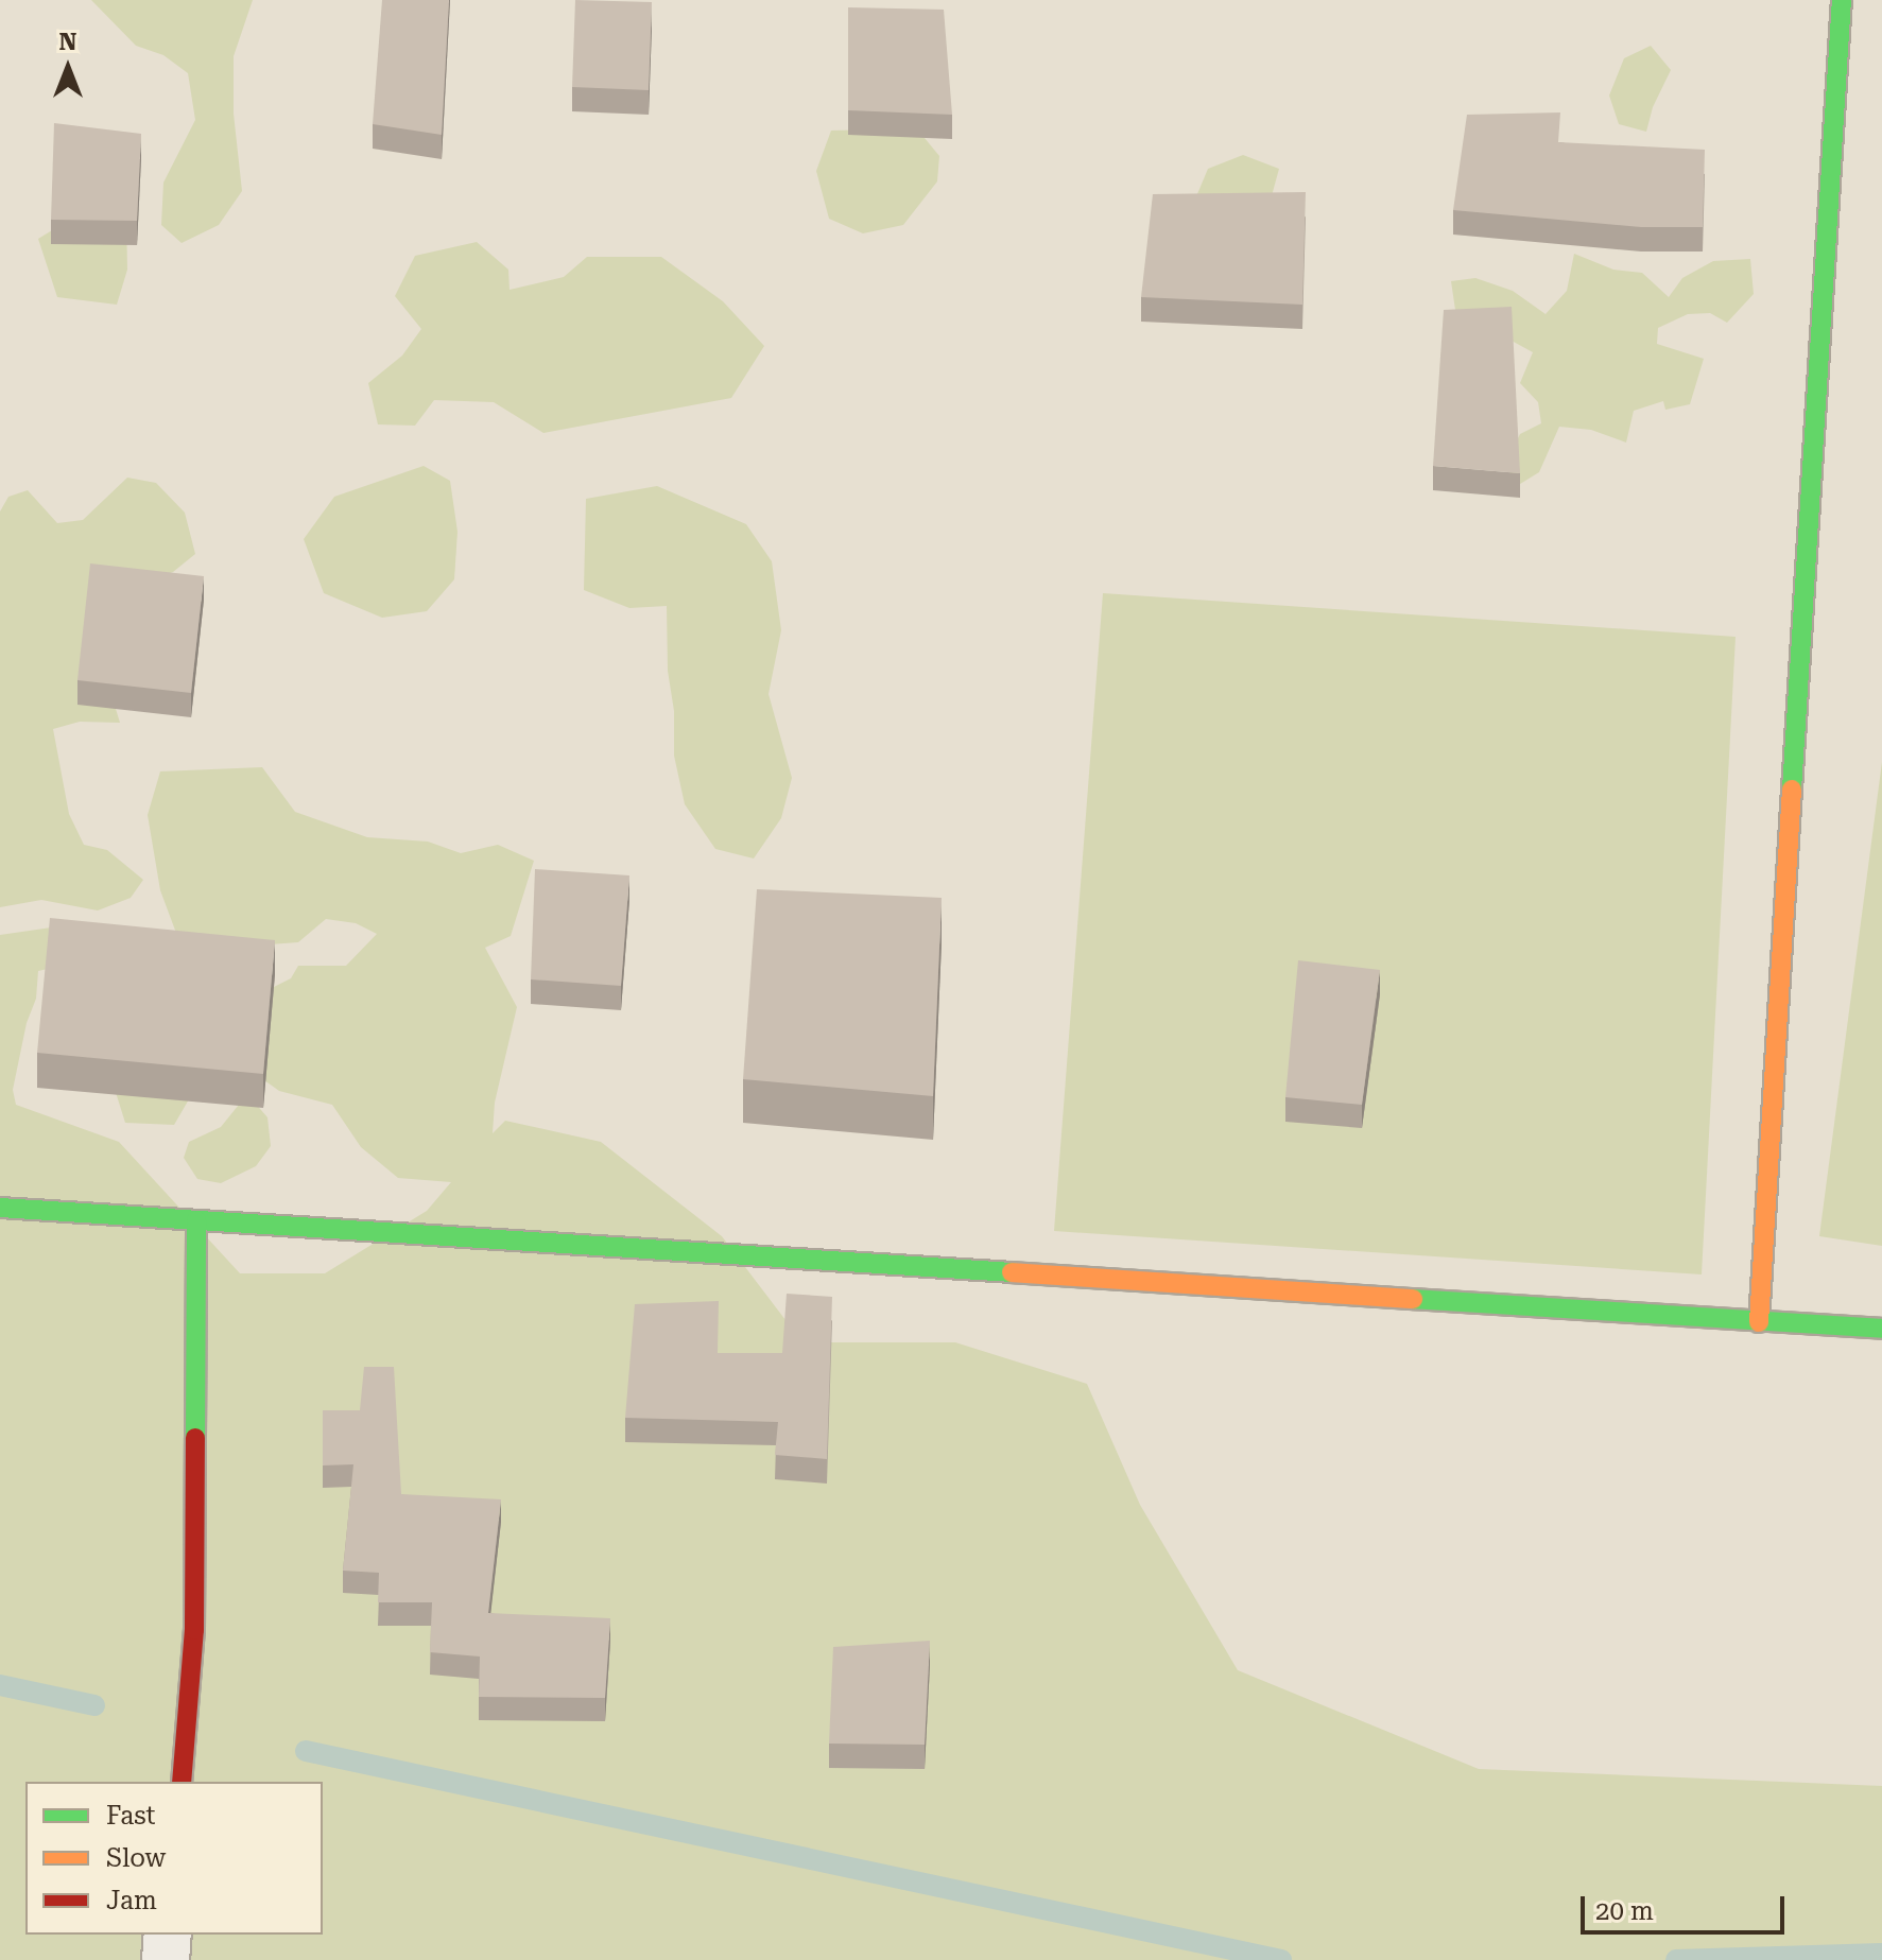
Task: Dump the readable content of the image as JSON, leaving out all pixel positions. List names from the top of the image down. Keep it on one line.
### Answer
{"legend":["Fast","Slow","Jam"],"scale_bar":"20 m","north":"top"}
